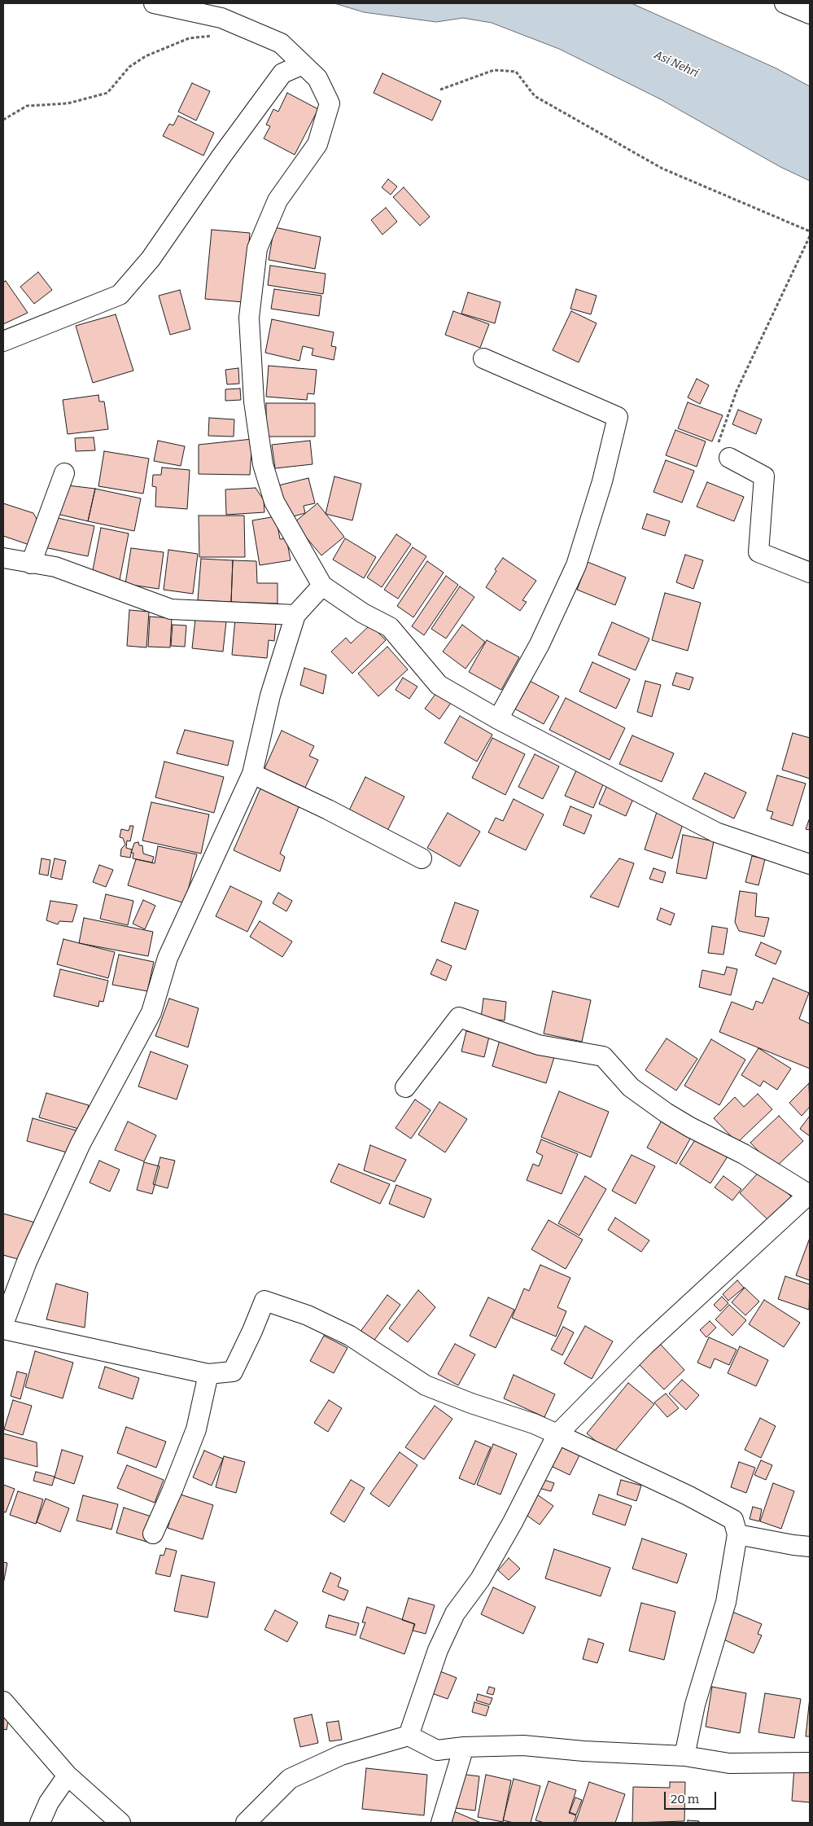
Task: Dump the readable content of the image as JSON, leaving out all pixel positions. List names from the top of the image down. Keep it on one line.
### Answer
{"water":["Asi Nehri"],"scale_bar":"20 m"}
